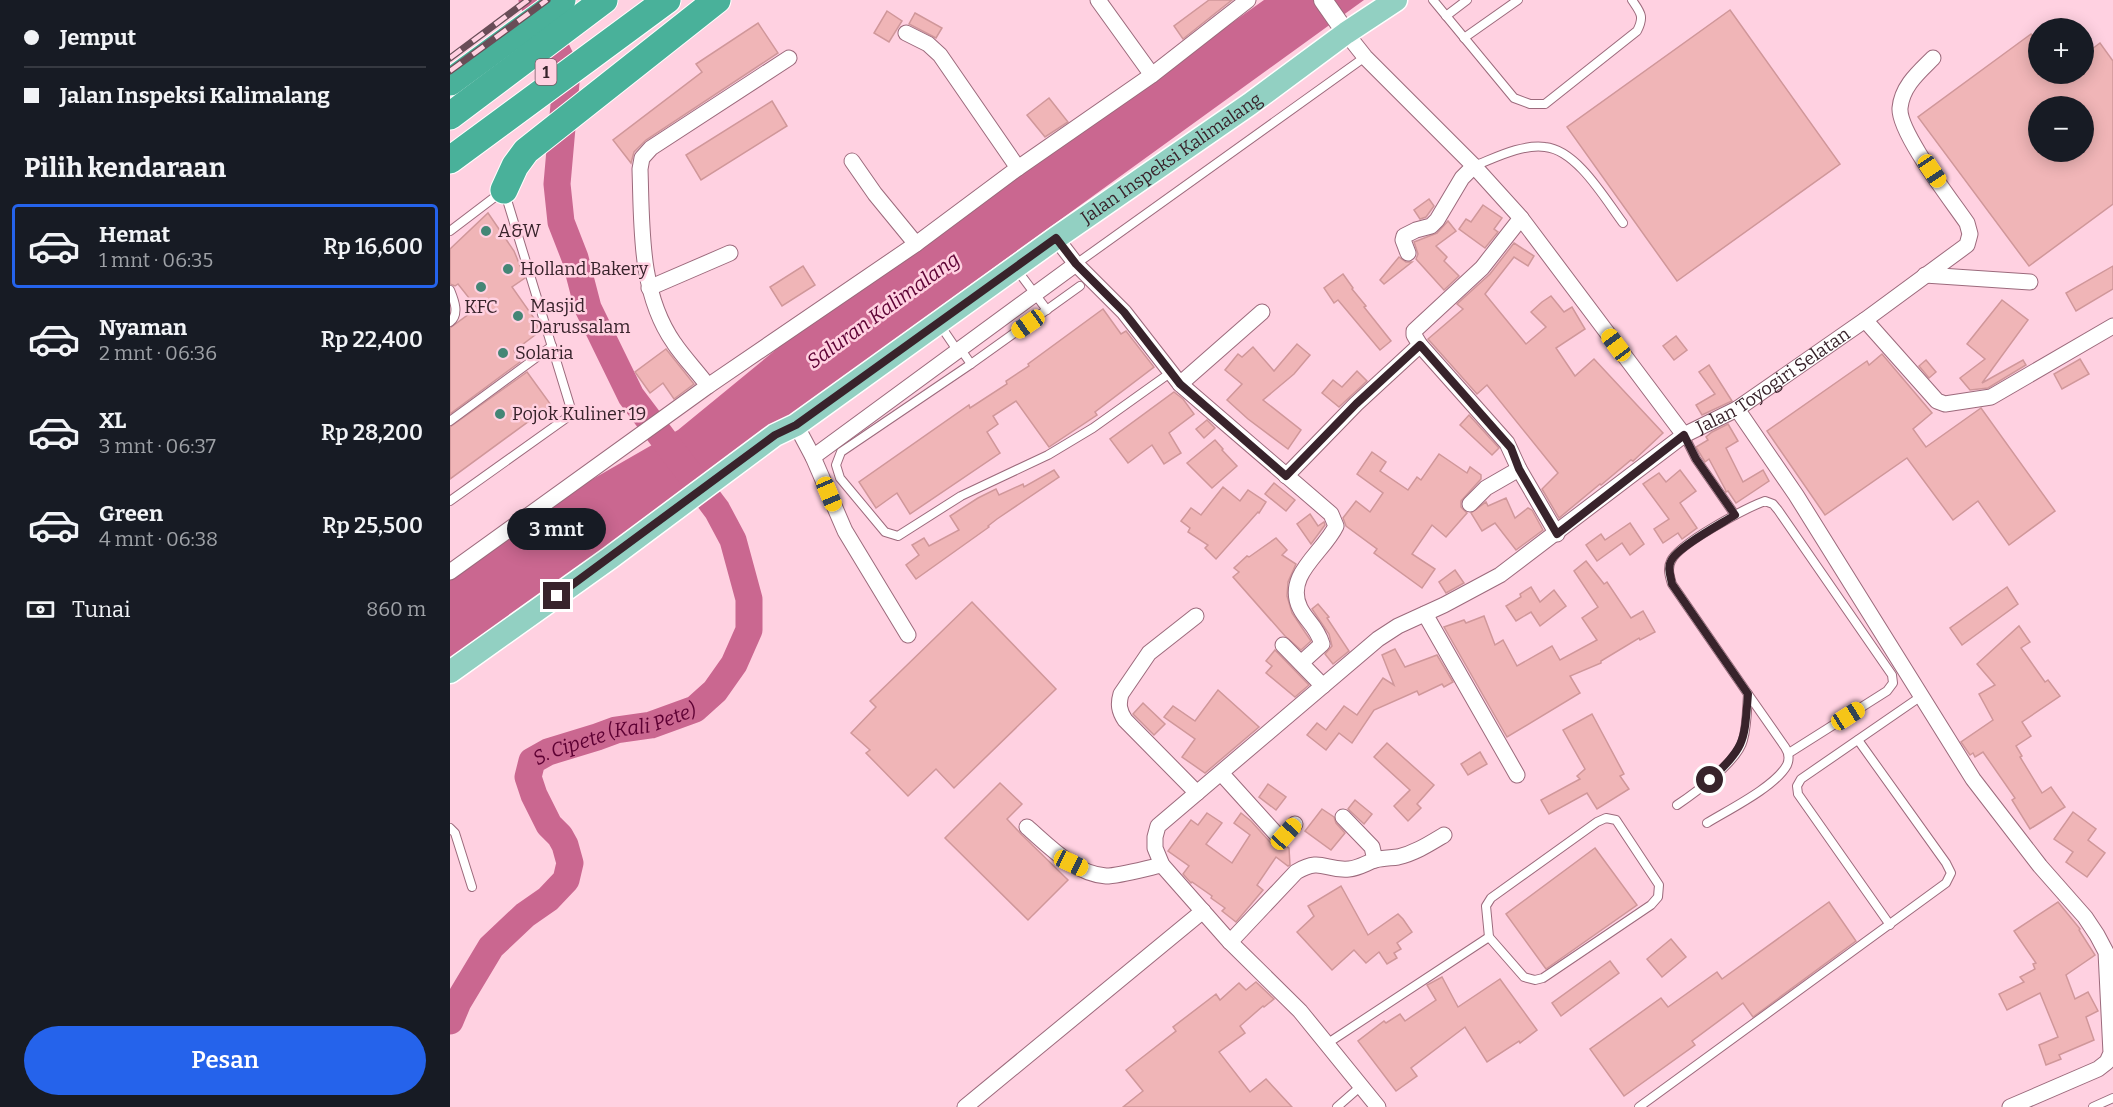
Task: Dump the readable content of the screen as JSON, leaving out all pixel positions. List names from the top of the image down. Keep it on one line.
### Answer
{"streets":{"highway":["1"],"main road":["Jalan Inspeksi Kalimalang"],"street":["Jalan Toyogiri Selatan"]},"crossings":[["Jalan Inspeksi Kalimalang","Jalan Toyogiri Selatan"]],"water":["Saluran Kalimalang","S. Cipete (Kali Pete)"],"places":["A&W","Holland Bakery","KFC","Masjid Darussalam","Solaria","Pojok Kuliner 19"],"page":{"banner":["Jemput","Jalan Inspeksi Kalimalang"],"map_buttons":["+","−"],"heading":"Pilih kendaraan","list":[{"name":"Hemat","note":"1 mnt · 06:35","value":"Rp 16,600"},{"name":"Nyaman","note":"2 mnt · 06:36","value":"Rp 22,400"},{"name":"XL","note":"3 mnt · 06:37","value":"Rp 28,200"},{"name":"Green","note":"4 mnt · 06:38","value":"Rp 25,500"}],"bubble":"3 mnt","pay":["Tunai","860 m"],"buttons":"Pesan"}}
